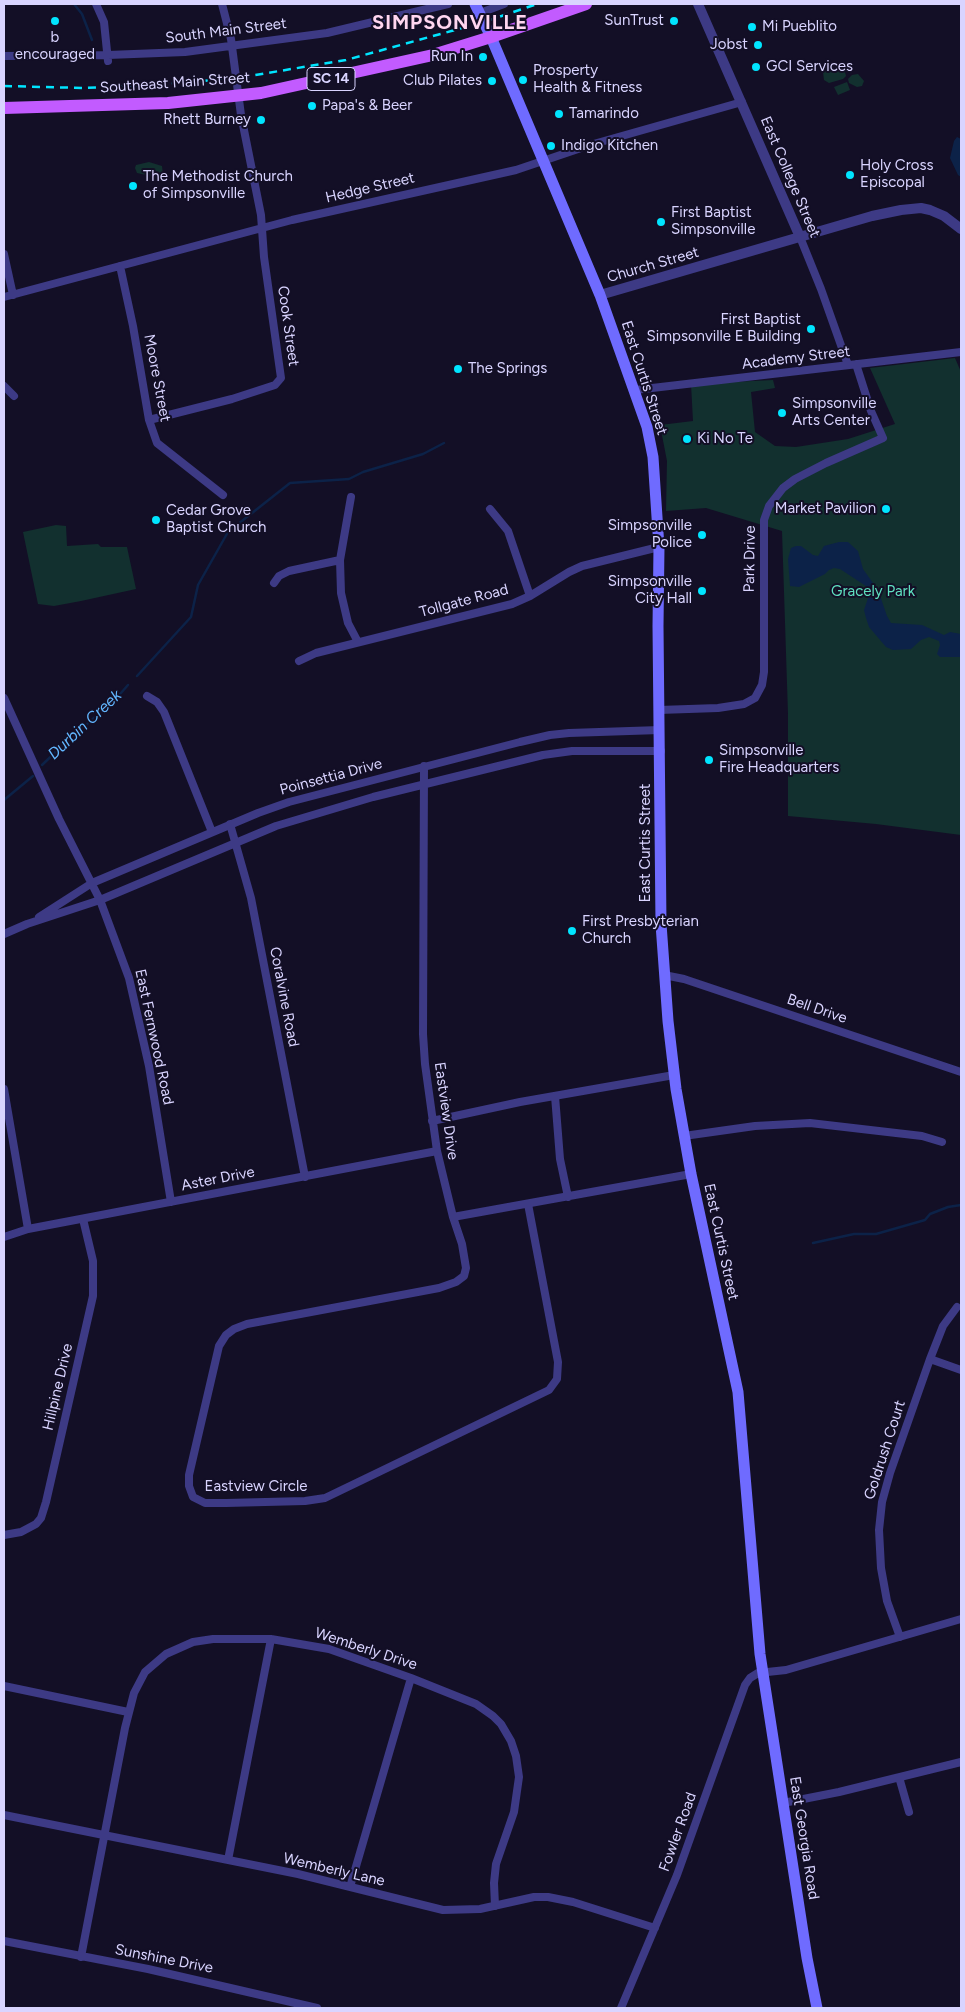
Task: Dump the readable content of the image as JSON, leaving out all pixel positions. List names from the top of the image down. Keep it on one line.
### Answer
{"streets":{"main road":["SC 14","Southeast Main Street","East Curtis Street","East Georgia Road"],"street":["South Main Street","East College Street","Hedge Street","Church Street","Cook Street","Academy Street","Moore Street","Park Drive","Tollgate Road","Poinsettia Drive","Coralvine Road","Bell Drive","East Fernwood Road","Eastview Drive","Aster Drive","Hillpine Drive","Goldrush Court","Eastview Circle","Wemberly Drive","Fowler Road","Wemberly Lane","Sunshine Drive"]},"crossings":[["SC 14","Southeast Main Street"],["SC 14","East Curtis Street"],["Southeast Main Street","East Curtis Street"],["East College Street","Hedge Street"],["East College Street","Church Street"],["East College Street","Academy Street"],["Hedge Street","Cook Street"],["Hedge Street","Moore Street"],["Hedge Street","East Curtis Street"],["Church Street","East Curtis Street"],["Cook Street","Moore Street"],["Academy Street","East Curtis Street"],["Academy Street","Park Drive"],["East Curtis Street","Park Drive"],["East Curtis Street","Tollgate Road"],["East Curtis Street","Poinsettia Drive"],["East Curtis Street","Bell Drive"],["East Curtis Street","Fowler Road"],["East Curtis Street","East Georgia Road"],["Poinsettia Drive","Coralvine Road"],["Poinsettia Drive","East Fernwood Road"],["Poinsettia Drive","Eastview Drive"],["Coralvine Road","Aster Drive"],["East Fernwood Road","Aster Drive"],["Eastview Drive","Aster Drive"],["Eastview Drive","Eastview Circle"],["Aster Drive","Hillpine Drive"],["Wemberly Drive","Wemberly Lane"],["Wemberly Drive","Sunshine Drive"],["Fowler Road","East Georgia Road"],["Fowler Road","Wemberly Lane"]],"districts":["SIMPSONVILLE"],"water":["Durbin Creek"],"parks":["Gracely Park"],"places":["b encouraged","SunTrust","Mi Pueblito","Jobst","Run In","GCI Services","Prosperty Health & Fitness","Club Pilates","Papa's & Beer","Tamarindo","Rhett Burney","Indigo Kitchen","Holy Cross Episcopal","The Methodist Church of Simpsonville","First Baptist Simpsonville","First Baptist Simpsonville E Building","The Springs","Simpsonville Arts Center","Ki No Te","Market Pavilion","Cedar Grove Baptist Church","Simpsonville Police","Simpsonville City Hall","Simpsonville Fire Headquarters","First Presbyterian Church"]}
